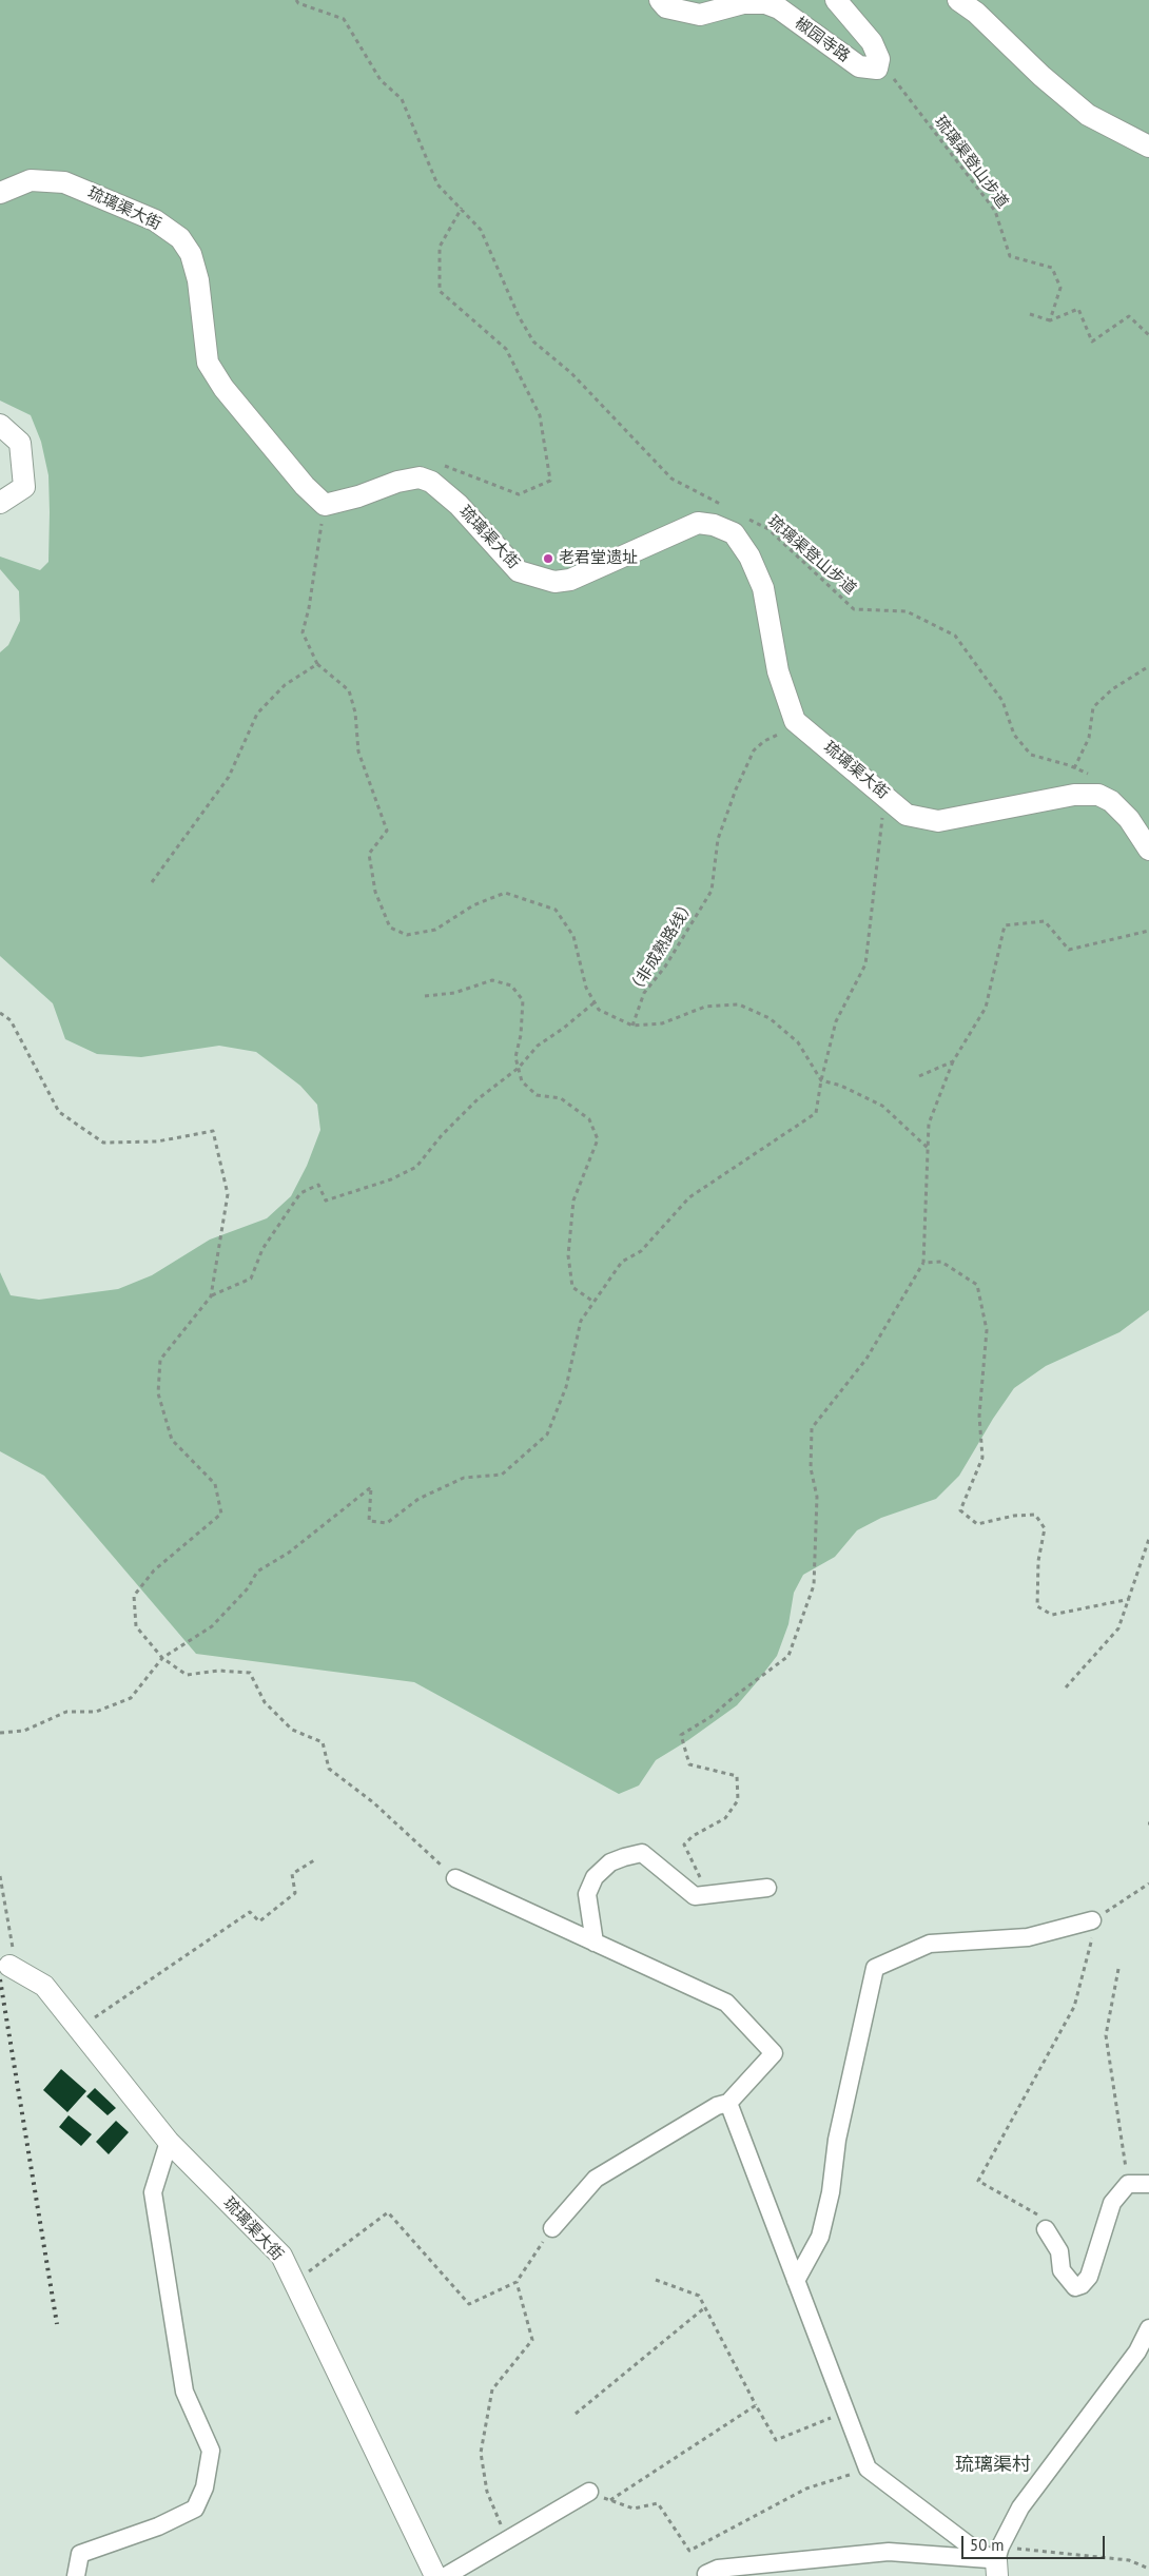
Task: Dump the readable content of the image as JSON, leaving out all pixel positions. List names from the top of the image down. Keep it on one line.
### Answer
{"streets":{"street":["椒园寺路","琉璃渠大街"],"path":["琉璃渠登山步道","（非成熟路线）"]},"crossings":[["椒园寺路","琉璃渠登山步道"],["琉璃渠大街","（非成熟路线）"]],"districts":["琉璃渠村"],"places":["老君堂遗址"],"scale_bar":"50 m"}
